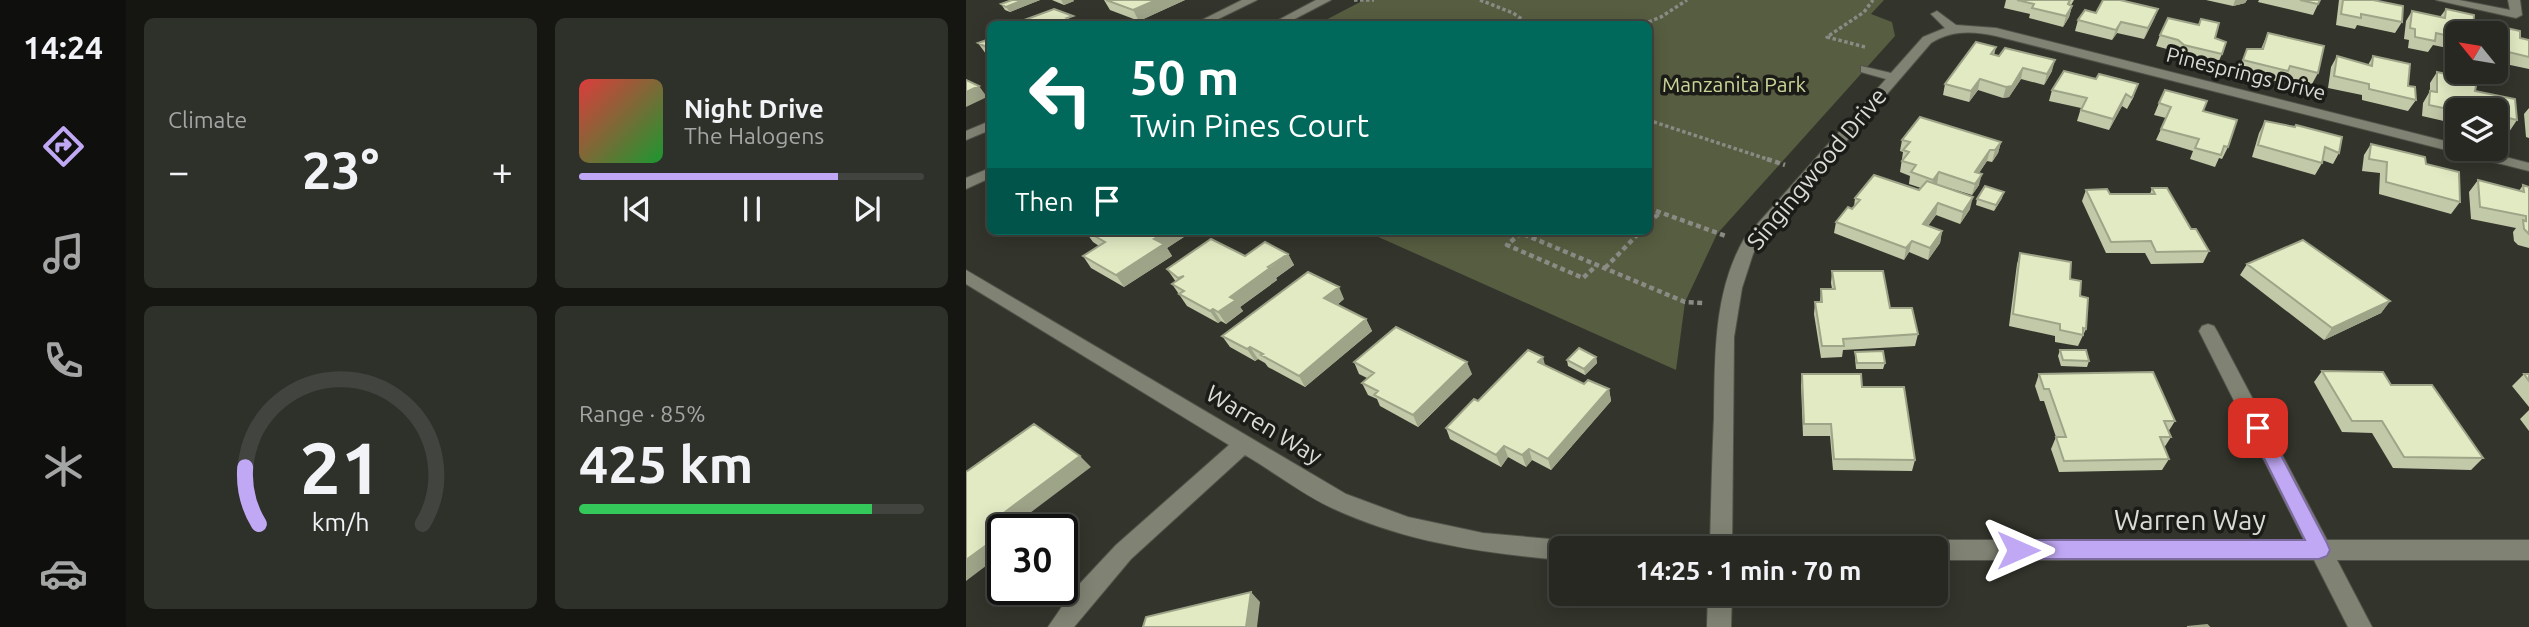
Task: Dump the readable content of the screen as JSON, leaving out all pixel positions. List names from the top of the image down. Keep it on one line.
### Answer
{"streets":{"street":["Pinesprings Drive","Singingwood Drive","Warren Way"]},"crossings":[["Pinesprings Drive","Singingwood Drive"]],"parks":["Manzanita Park"],"north":"top left","page":{"tabs":"14:24","tile":["Climate",["Range · 85%","425 km"]],"turn":["50 m","Twin Pines Court"],"song":["Night Drive","The Halogens"],"heat":["−","23°","+"],"then":"Then","limit":"30","trip":"14:25 · 1 min · 70 m","gauge":["21","km/h"]}}
